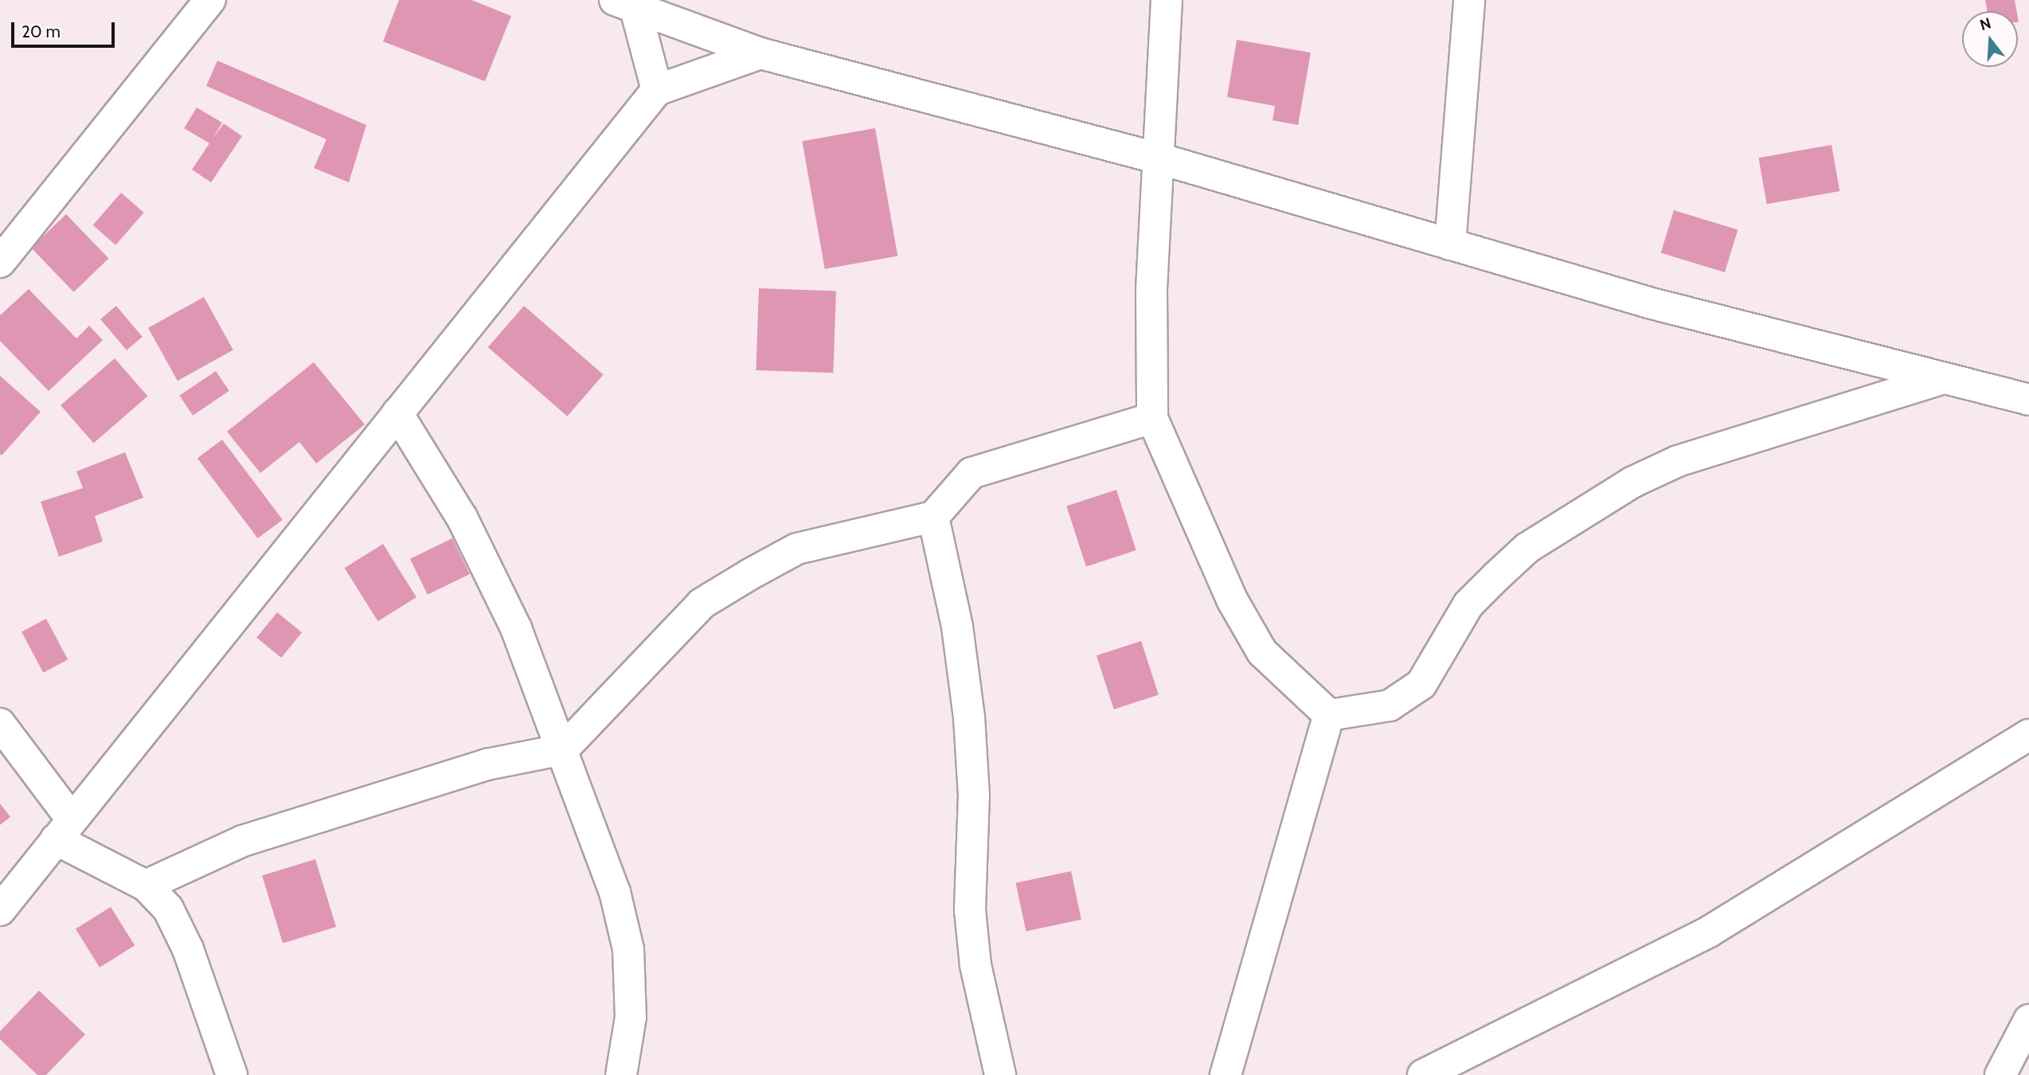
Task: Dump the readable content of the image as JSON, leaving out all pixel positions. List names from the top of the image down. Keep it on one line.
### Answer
{"scale_bar":"20 m","north":"top"}
